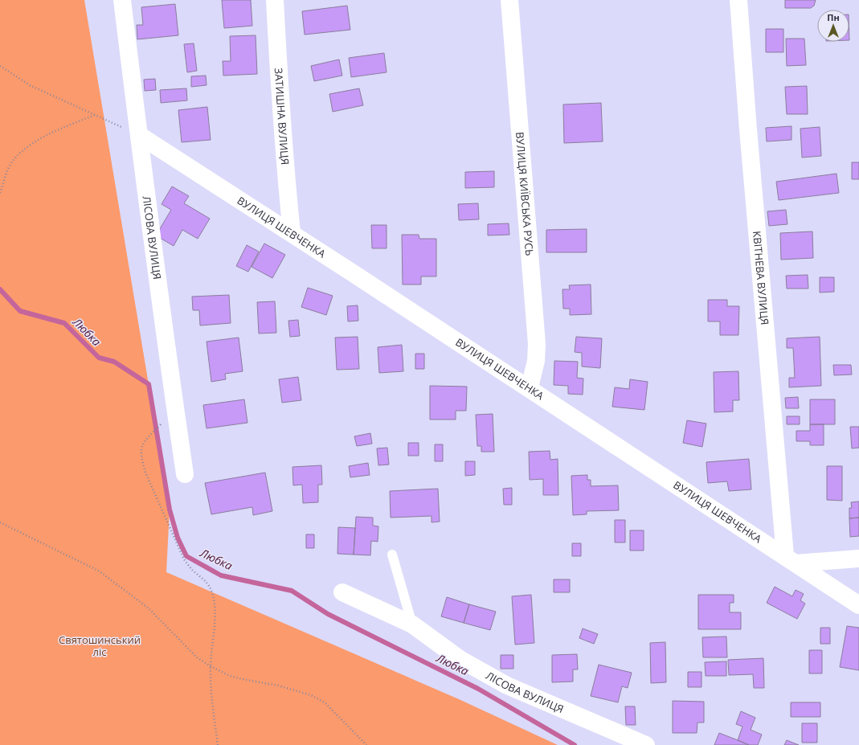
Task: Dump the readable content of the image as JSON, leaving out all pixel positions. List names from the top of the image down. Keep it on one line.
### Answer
{"streets":{"street":["ЗАТИШНА ВУЛИЦЯ","ВУЛИЦЯ КИЇВСЬКА РУСЬ","ВУЛИЦЯ ШЕВЧЕНКА","ЛІСОВА ВУЛИЦЯ","КВІТНЕВА ВУЛИЦЯ"]},"crossings":[["ЗАТИШНА ВУЛИЦЯ","ВУЛИЦЯ ШЕВЧЕНКА"],["ВУЛИЦЯ КИЇВСЬКА РУСЬ","ВУЛИЦЯ ШЕВЧЕНКА"],["ВУЛИЦЯ ШЕВЧЕНКА","ЛІСОВА ВУЛИЦЯ"],["ВУЛИЦЯ ШЕВЧЕНКА","КВІТНЕВА ВУЛИЦЯ"]],"water":["Любка"],"parks":["Святошинський ліс"],"north":"top"}
